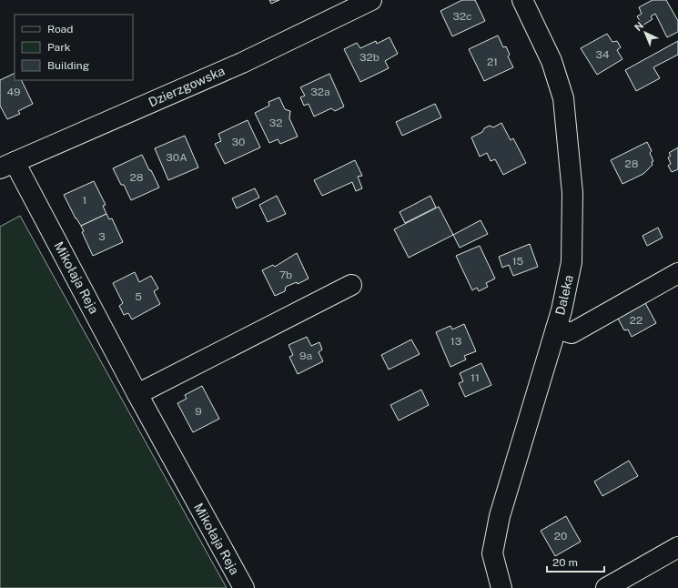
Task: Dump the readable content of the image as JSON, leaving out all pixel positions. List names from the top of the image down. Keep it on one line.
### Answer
{"streets":{"street":["Dzierzgowska","Mikołaja Reja","Daleka"]},"crossings":[["Dzierzgowska","Mikołaja Reja"]],"house_numbers":["32c","34","32b","21","49","32a","32","30","30A","28","28","1","3","15","7b","5","22","13","9a","11","9","20"],"legend":["Road","Park","Building"],"scale_bar":"20 m","north":"top left"}
